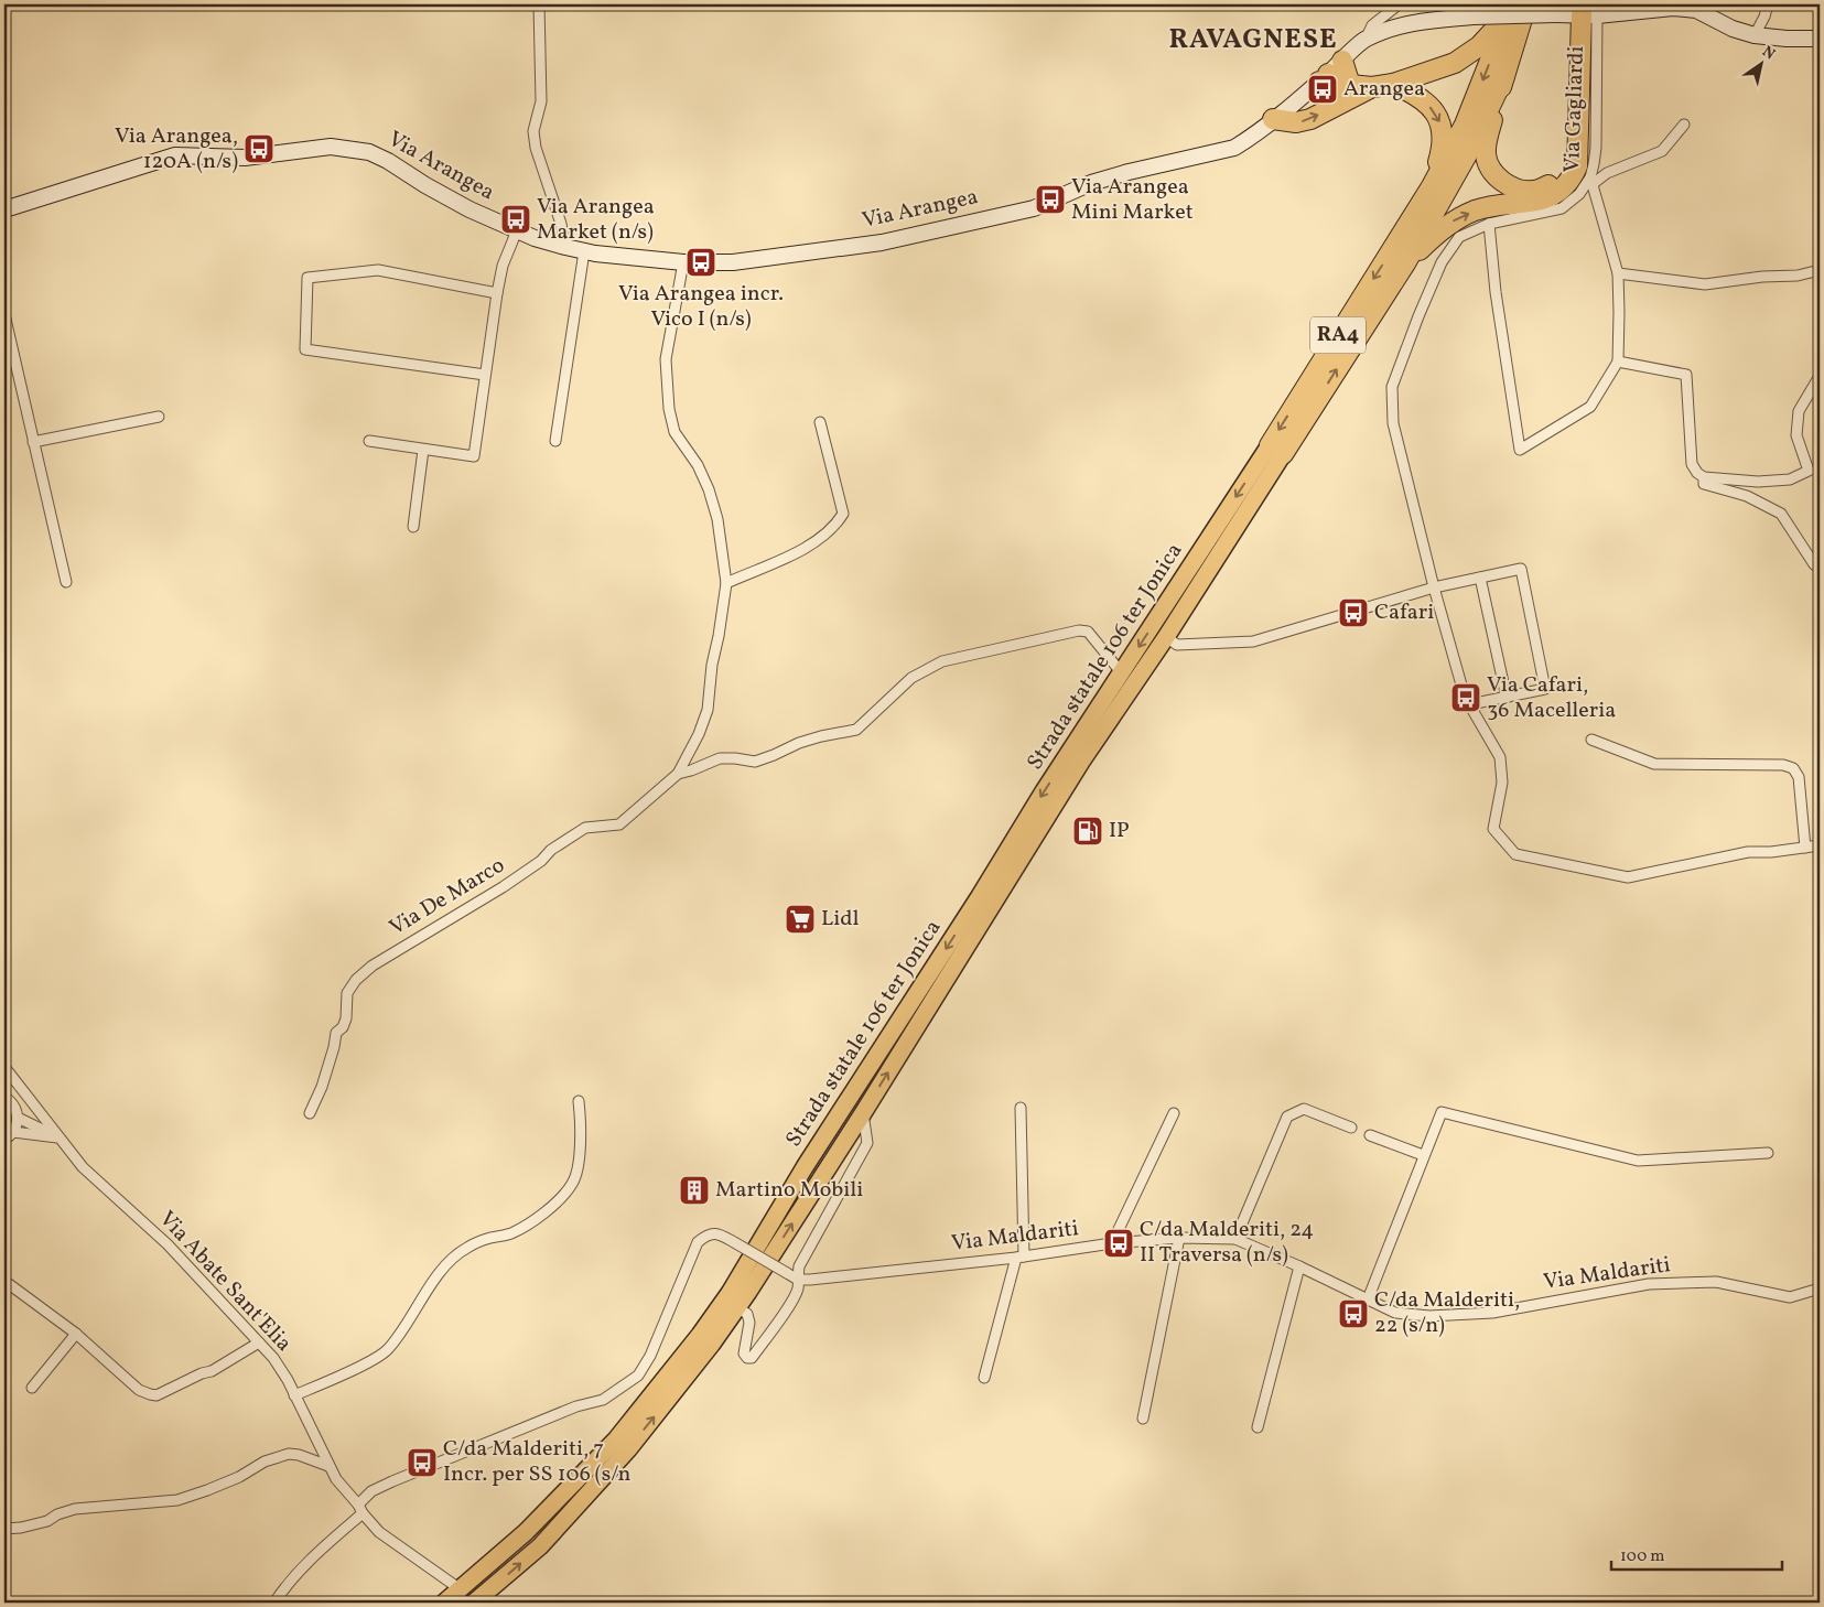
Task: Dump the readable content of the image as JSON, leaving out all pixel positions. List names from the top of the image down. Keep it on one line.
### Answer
{"streets":{"highway":["RA4"],"main road":["Strada statale 106 ter Jonica"],"street":["Via Gagliardi","Via Arangea","Via De Marco","Via Maldariti","Via Abate Sant'Elia"]},"crossings":[["Via Gagliardi","Via Arangea"],["RA4","Strada statale 106 ter Jonica"]],"districts":["RAVAGNESE"],"places":{"bus stop":["Arangea","Via Arangea, 120A (n/s)","Via Arangea Mini Market","Via Arangea Market (n/s)","Via Arangea incr. Vico I (n/s)","Cafari","Via Cafari, 36 Macelleria","C/da Malderiti, 24 II Traversa (n/s)","C/da Malderiti, 22 (s/n)","C/da Malderiti, 7 Incr. per SS 106 (s/n"],"fuel station":["IP"],"supermarket":["Lidl"],"building":["Martino Mobili"]},"scale_bar":"100 m","north":"top right"}
